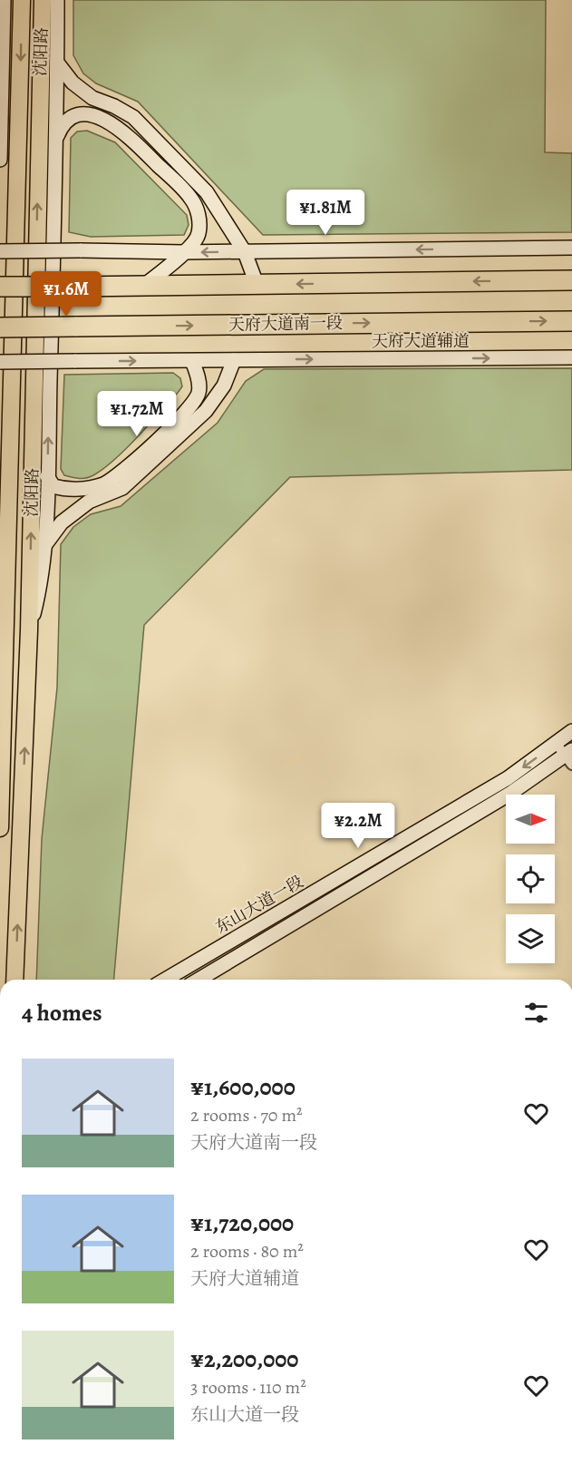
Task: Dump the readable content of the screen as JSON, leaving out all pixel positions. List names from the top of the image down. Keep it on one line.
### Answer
{"streets":{"highway":["天府大道南一段"],"main road":["沈阳路"],"street":["天府大道辅道","东山大道一段"]},"north":"right","page":{"price":["¥1.81M","¥1.6M","¥1.72M","¥2.2M"],"heading":"4 homes","list":[{"name":"¥1,600,000","note":"2 rooms · 70 m² · 天府大道南一段"},{"name":"¥1,720,000","note":"2 rooms · 80 m² · 天府大道辅道"},{"name":"¥2,200,000","note":"3 rooms · 110 m² · 东山大道一段"}]}}
